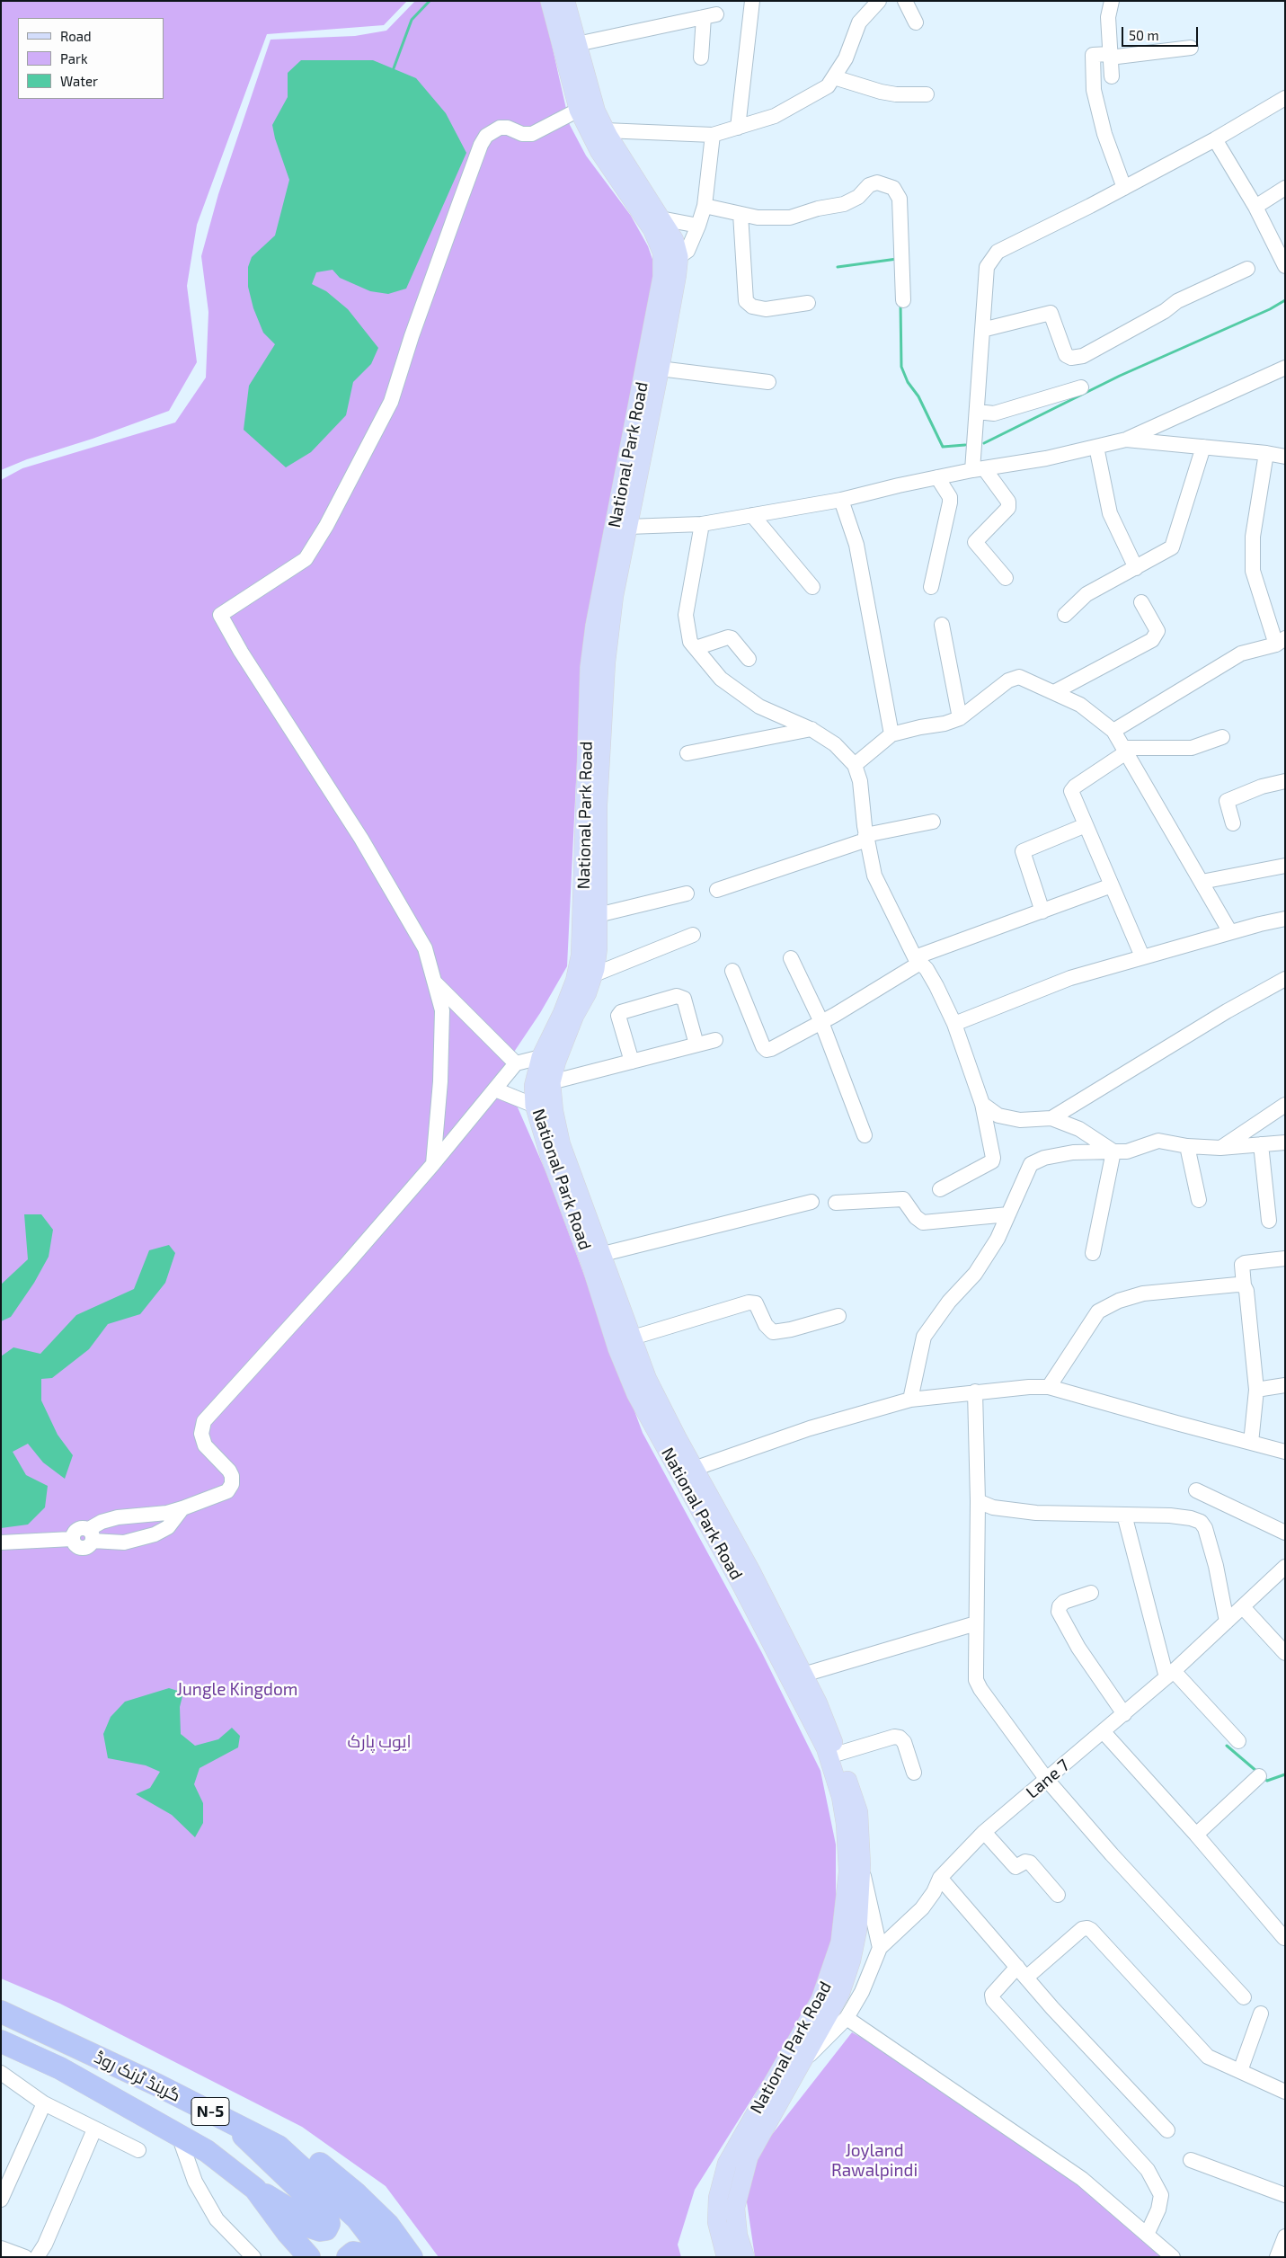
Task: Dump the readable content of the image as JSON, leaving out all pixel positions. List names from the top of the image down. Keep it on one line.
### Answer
{"streets":{"highway":["گرینڈ ٹرنک روڈ","N-5"],"main road":["National Park Road"],"street":["Lane 7"]},"crossings":[["National Park Road","Lane 7"]],"parks":["Jungle Kingdom","ایوب پارک","Joyland Rawalpindi"],"legend":["Road","Park","Water"],"scale_bar":"50 m"}
